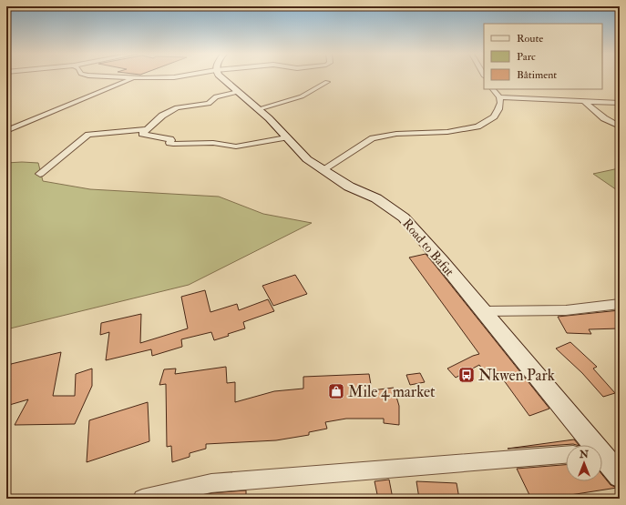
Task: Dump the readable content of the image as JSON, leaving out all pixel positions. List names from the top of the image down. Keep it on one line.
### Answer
{"streets":{"street":["Road to Bafut"]},"places":{"bus stop":["Nkwen Park"],"shop":["Mile 4 market"]},"legend":["Route","Parc","Bâtiment"],"north":"top"}
